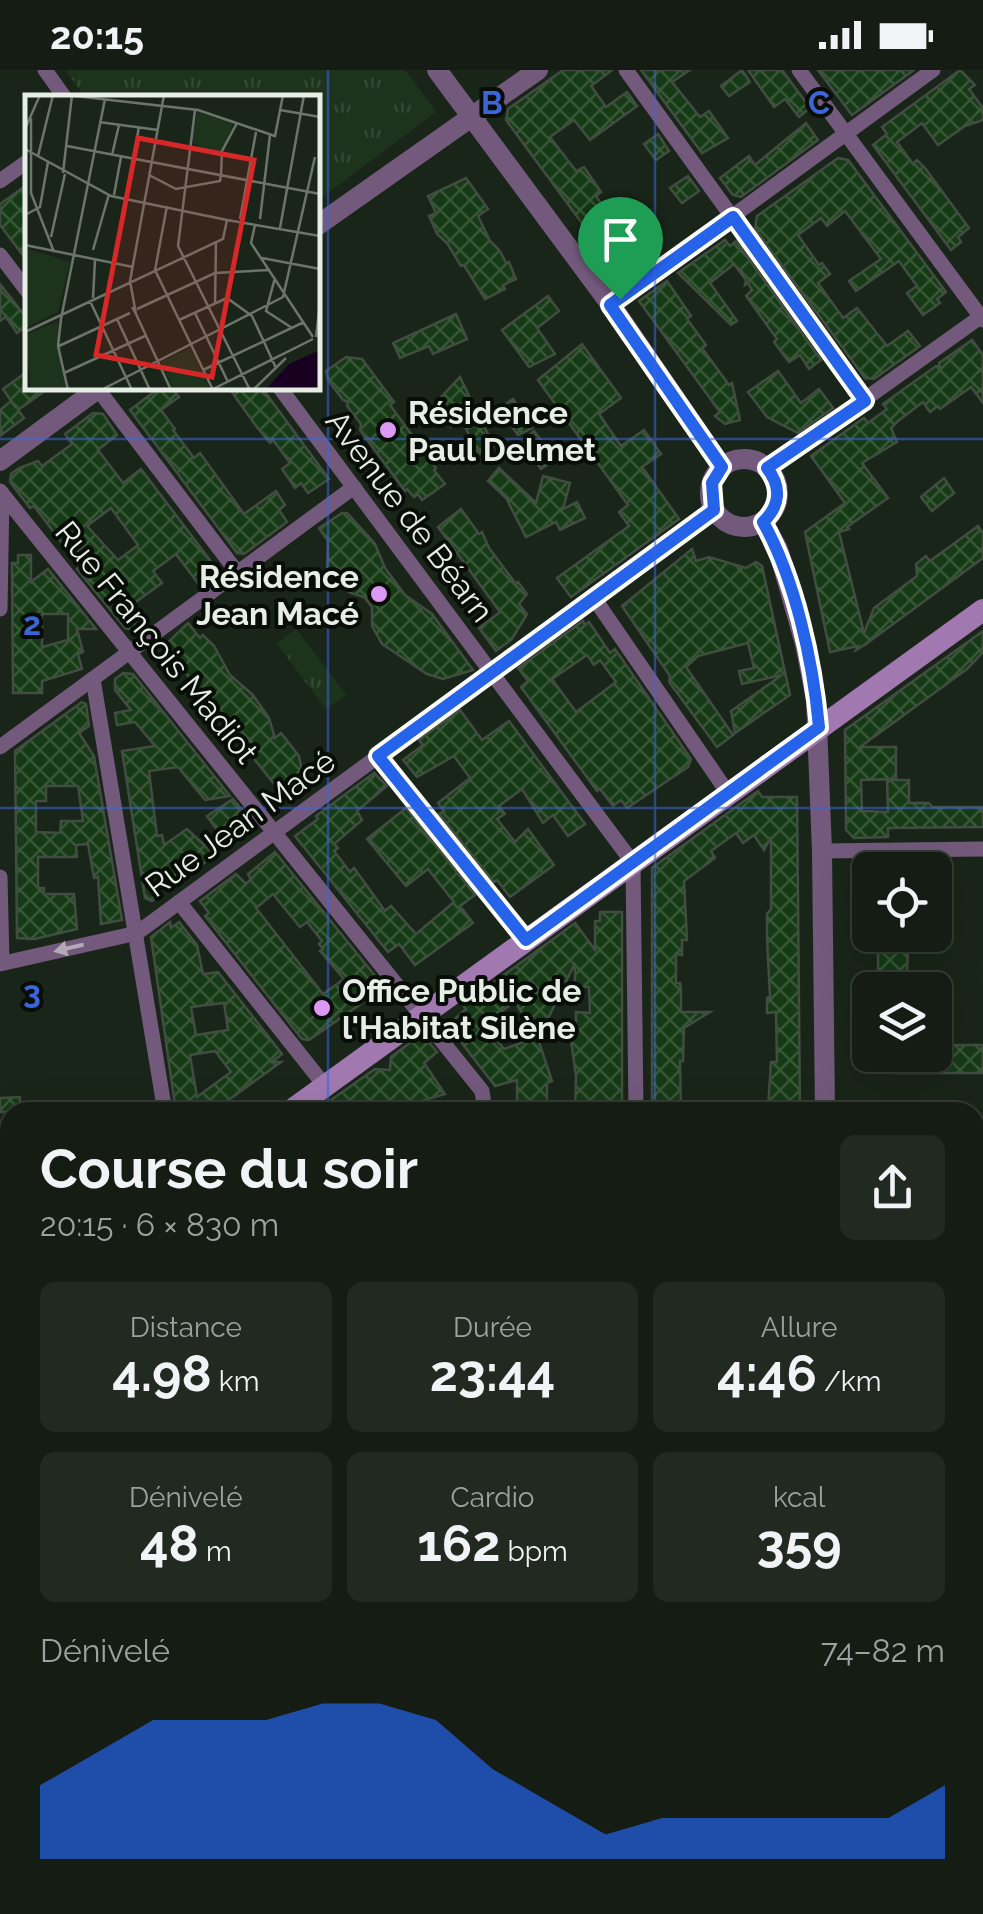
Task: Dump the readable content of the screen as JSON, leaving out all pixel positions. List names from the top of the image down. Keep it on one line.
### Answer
{"streets":{"street":["Avenue de Béarn","Rue François Madiot","Rue Jean Macé"]},"crossings":[["Avenue de Béarn","Rue Jean Macé"],["Rue François Madiot","Rue Jean Macé"]],"places":["Résidence Paul Delmet","Résidence Jean Macé","Office Public de l'Habitat Silène"],"page":{"status":"20:15","heading":["Course du soir","20:15 · 6 × 830 m"],"stats":[["Distance","4.98 km"],["Durée","23:44"],["Allure","4:46 /km"],["Dénivelé","48 m"],["Cardio","162 bpm"],["kcal","359"]],"chart":["Dénivelé","74–82 m"]},"grid":{"columns":["B","C"],"rows":["2","3"]}}
